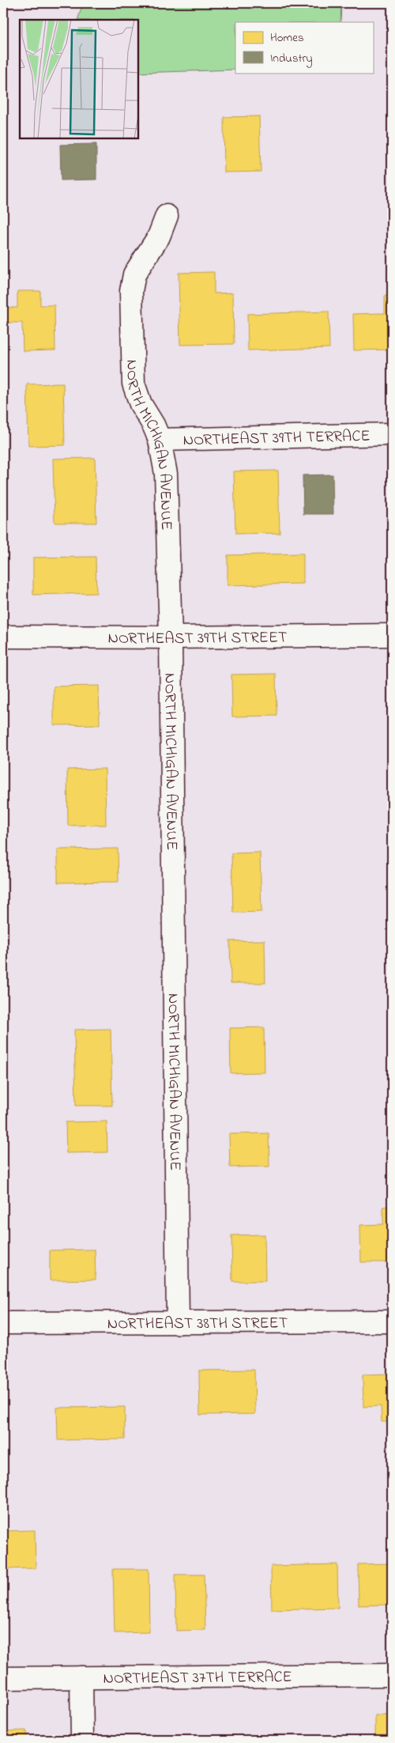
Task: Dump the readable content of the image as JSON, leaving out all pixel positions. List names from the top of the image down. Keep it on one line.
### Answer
{"streets":{"street":["NORTHEAST 39TH TERRACE","NORTH MICHIGAN AVENUE","NORTHEAST 39TH STREET","NORTHEAST 38TH STREET","NORTHEAST 37TH TERRACE"]},"crossings":[["NORTHEAST 39TH TERRACE","NORTH MICHIGAN AVENUE"],["NORTH MICHIGAN AVENUE","NORTHEAST 39TH STREET"],["NORTH MICHIGAN AVENUE","NORTHEAST 38TH STREET"]],"legend":["Homes","Industry"]}
